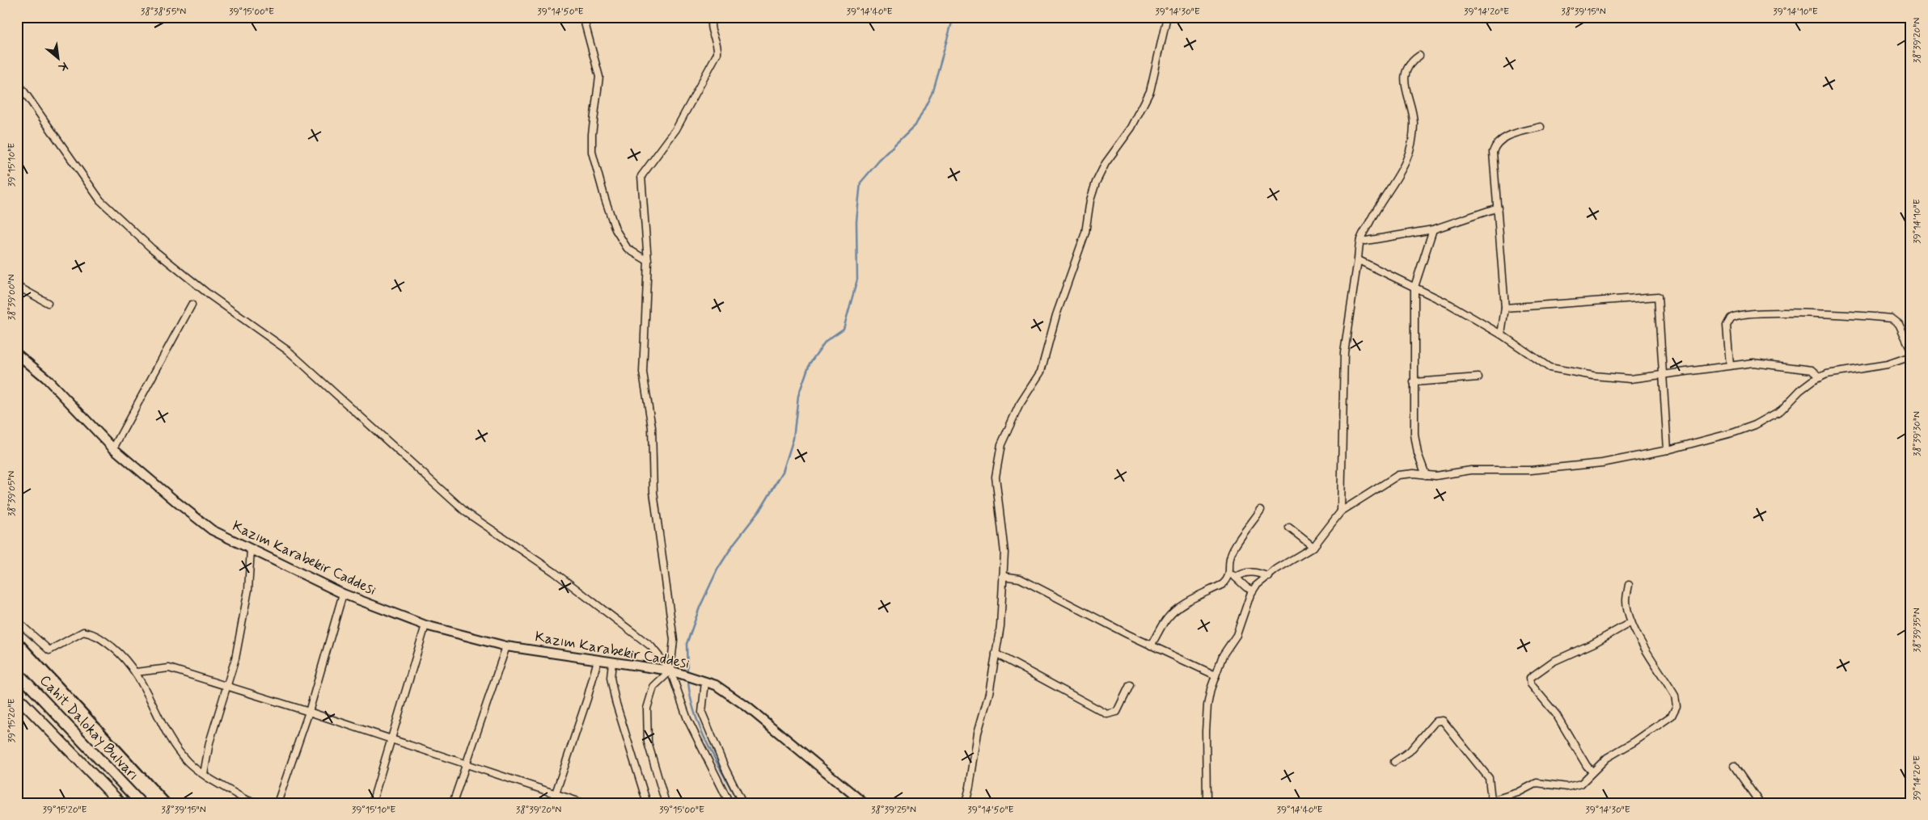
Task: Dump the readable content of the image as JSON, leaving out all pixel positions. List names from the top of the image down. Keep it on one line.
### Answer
{"streets":{"main road":["Cahit Dalokay Bulvarı"],"street":["Kazım Karabekir Caddesi"]},"north":"bottom right","coordinates":["38°38'55\"N","39°15'00\"E","39°14'50\"E","39°14'40\"E","39°14'30\"E","39°14'20\"E","38°39'15\"N","39°14'10\"E","38°39'20\"N","39°15'10\"E","38°39'00\"N","38°39'30\"N","38°39'05\"N","38°39'35\"N","39°15'20\"E","38°39'25\"N"]}
